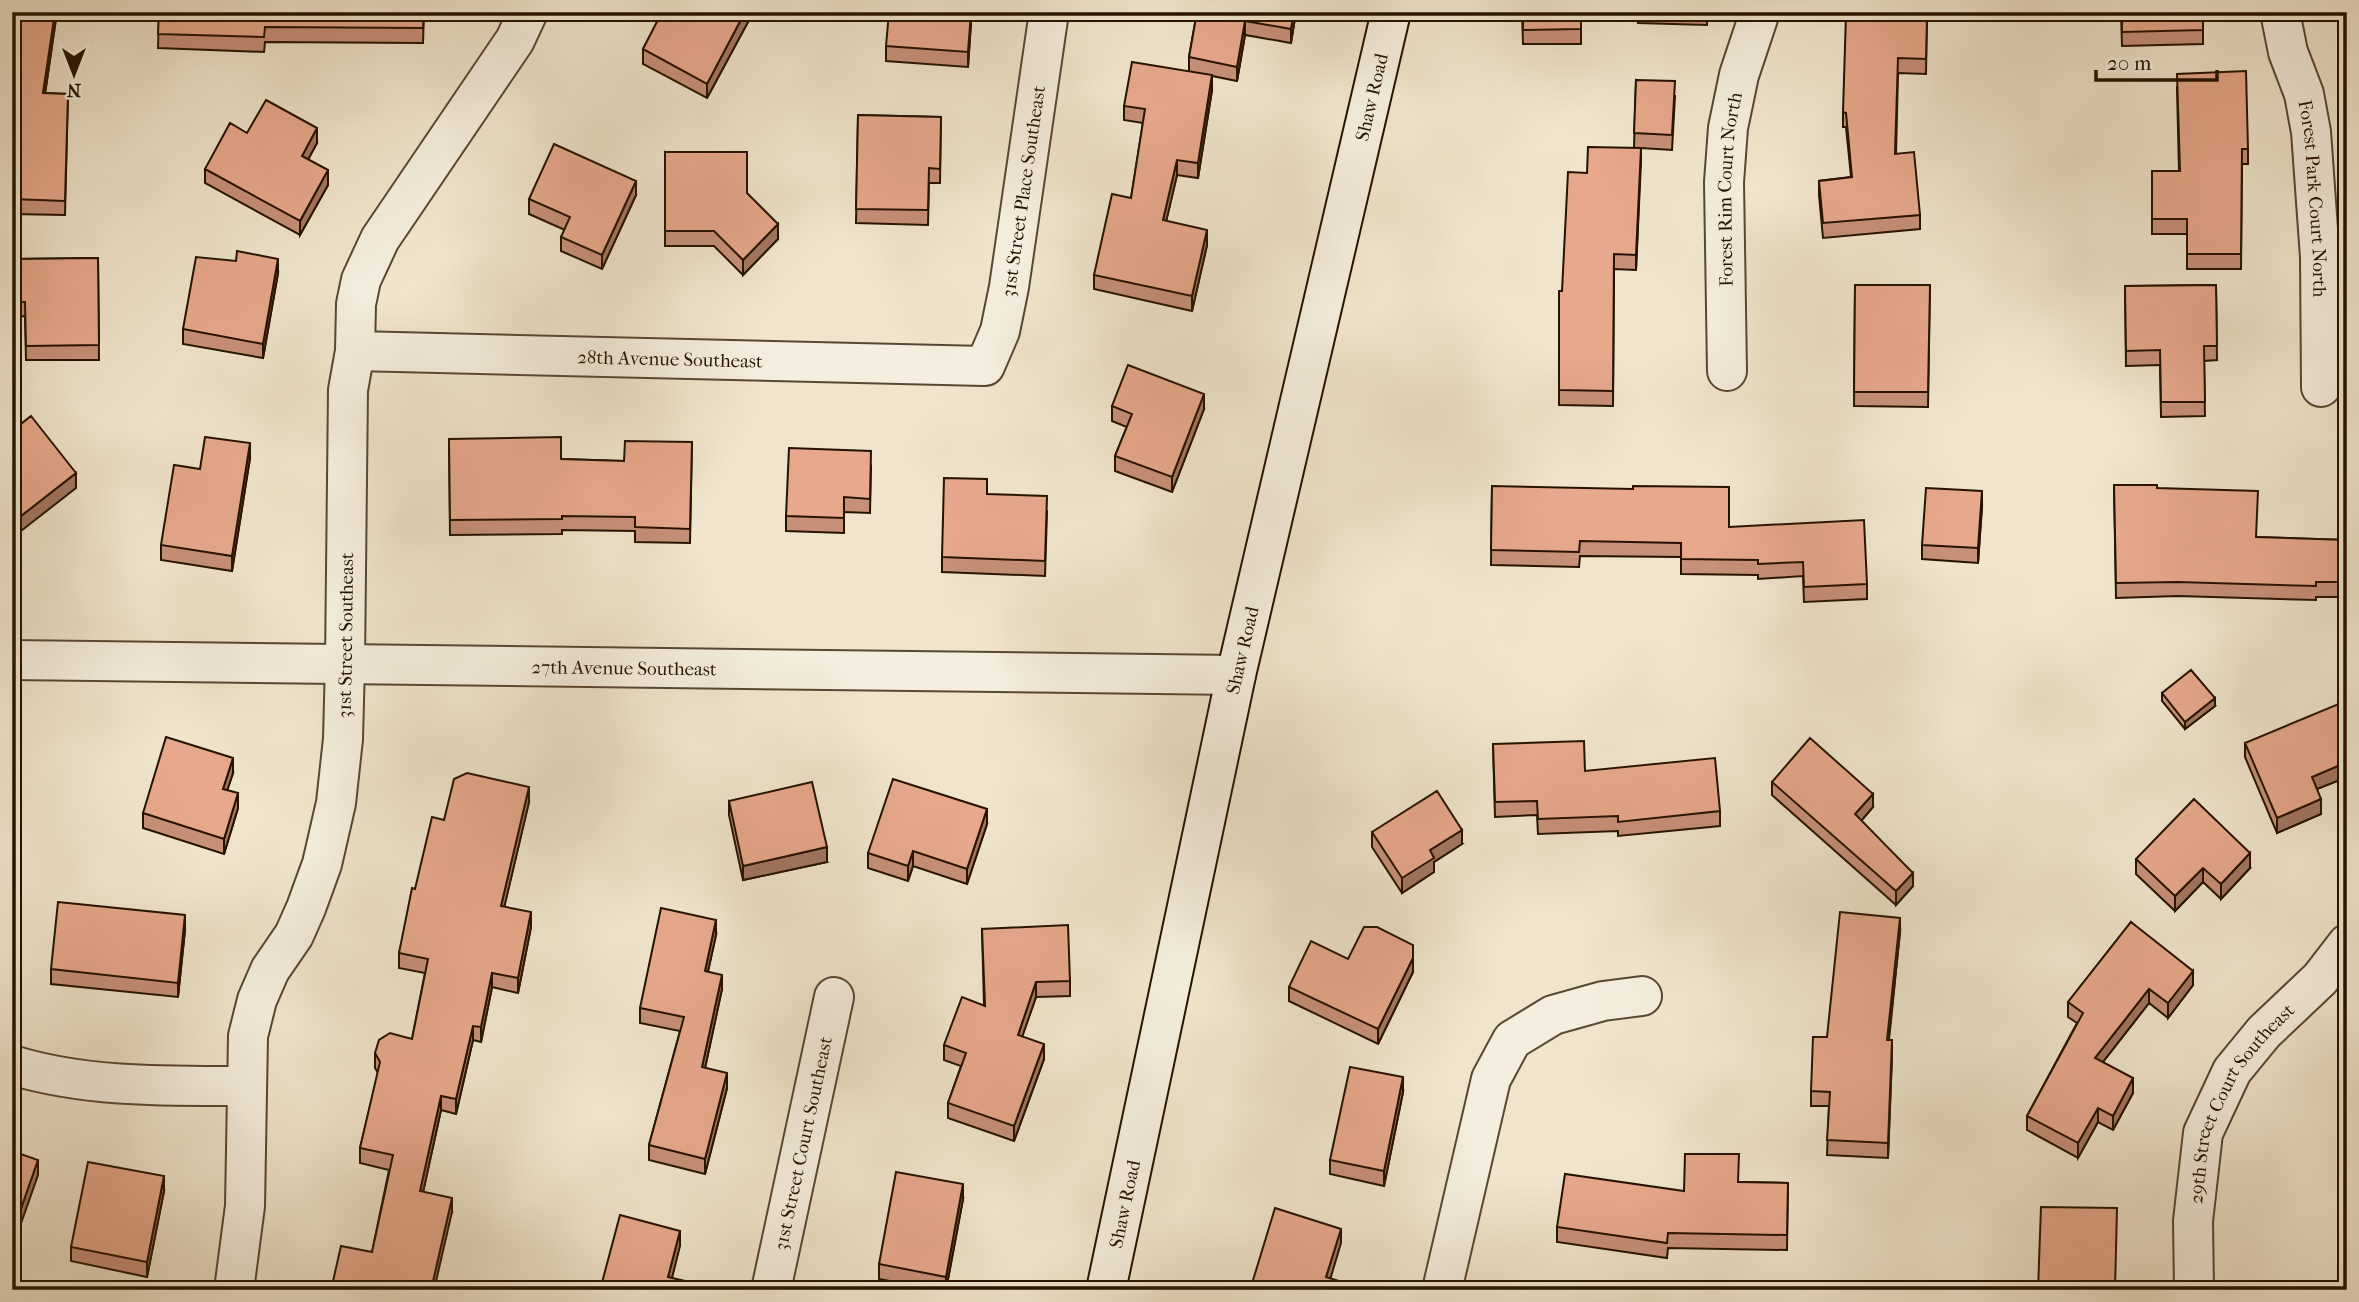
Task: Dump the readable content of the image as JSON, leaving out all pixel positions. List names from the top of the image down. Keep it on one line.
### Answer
{"streets":{"street":["Shaw Road","Forest Rim Court North","31st Street Place Southeast","Forest Park Court North","28th Avenue Southeast","31st Street Southeast","27th Avenue Southeast","29th Street Court Southeast","31st Street Court Southeast"]},"crossings":[["Shaw Road","27th Avenue Southeast"],["31st Street Place Southeast","28th Avenue Southeast"],["28th Avenue Southeast","31st Street Southeast"],["31st Street Southeast","27th Avenue Southeast"]],"scale_bar":"20 m","north":"bottom"}
